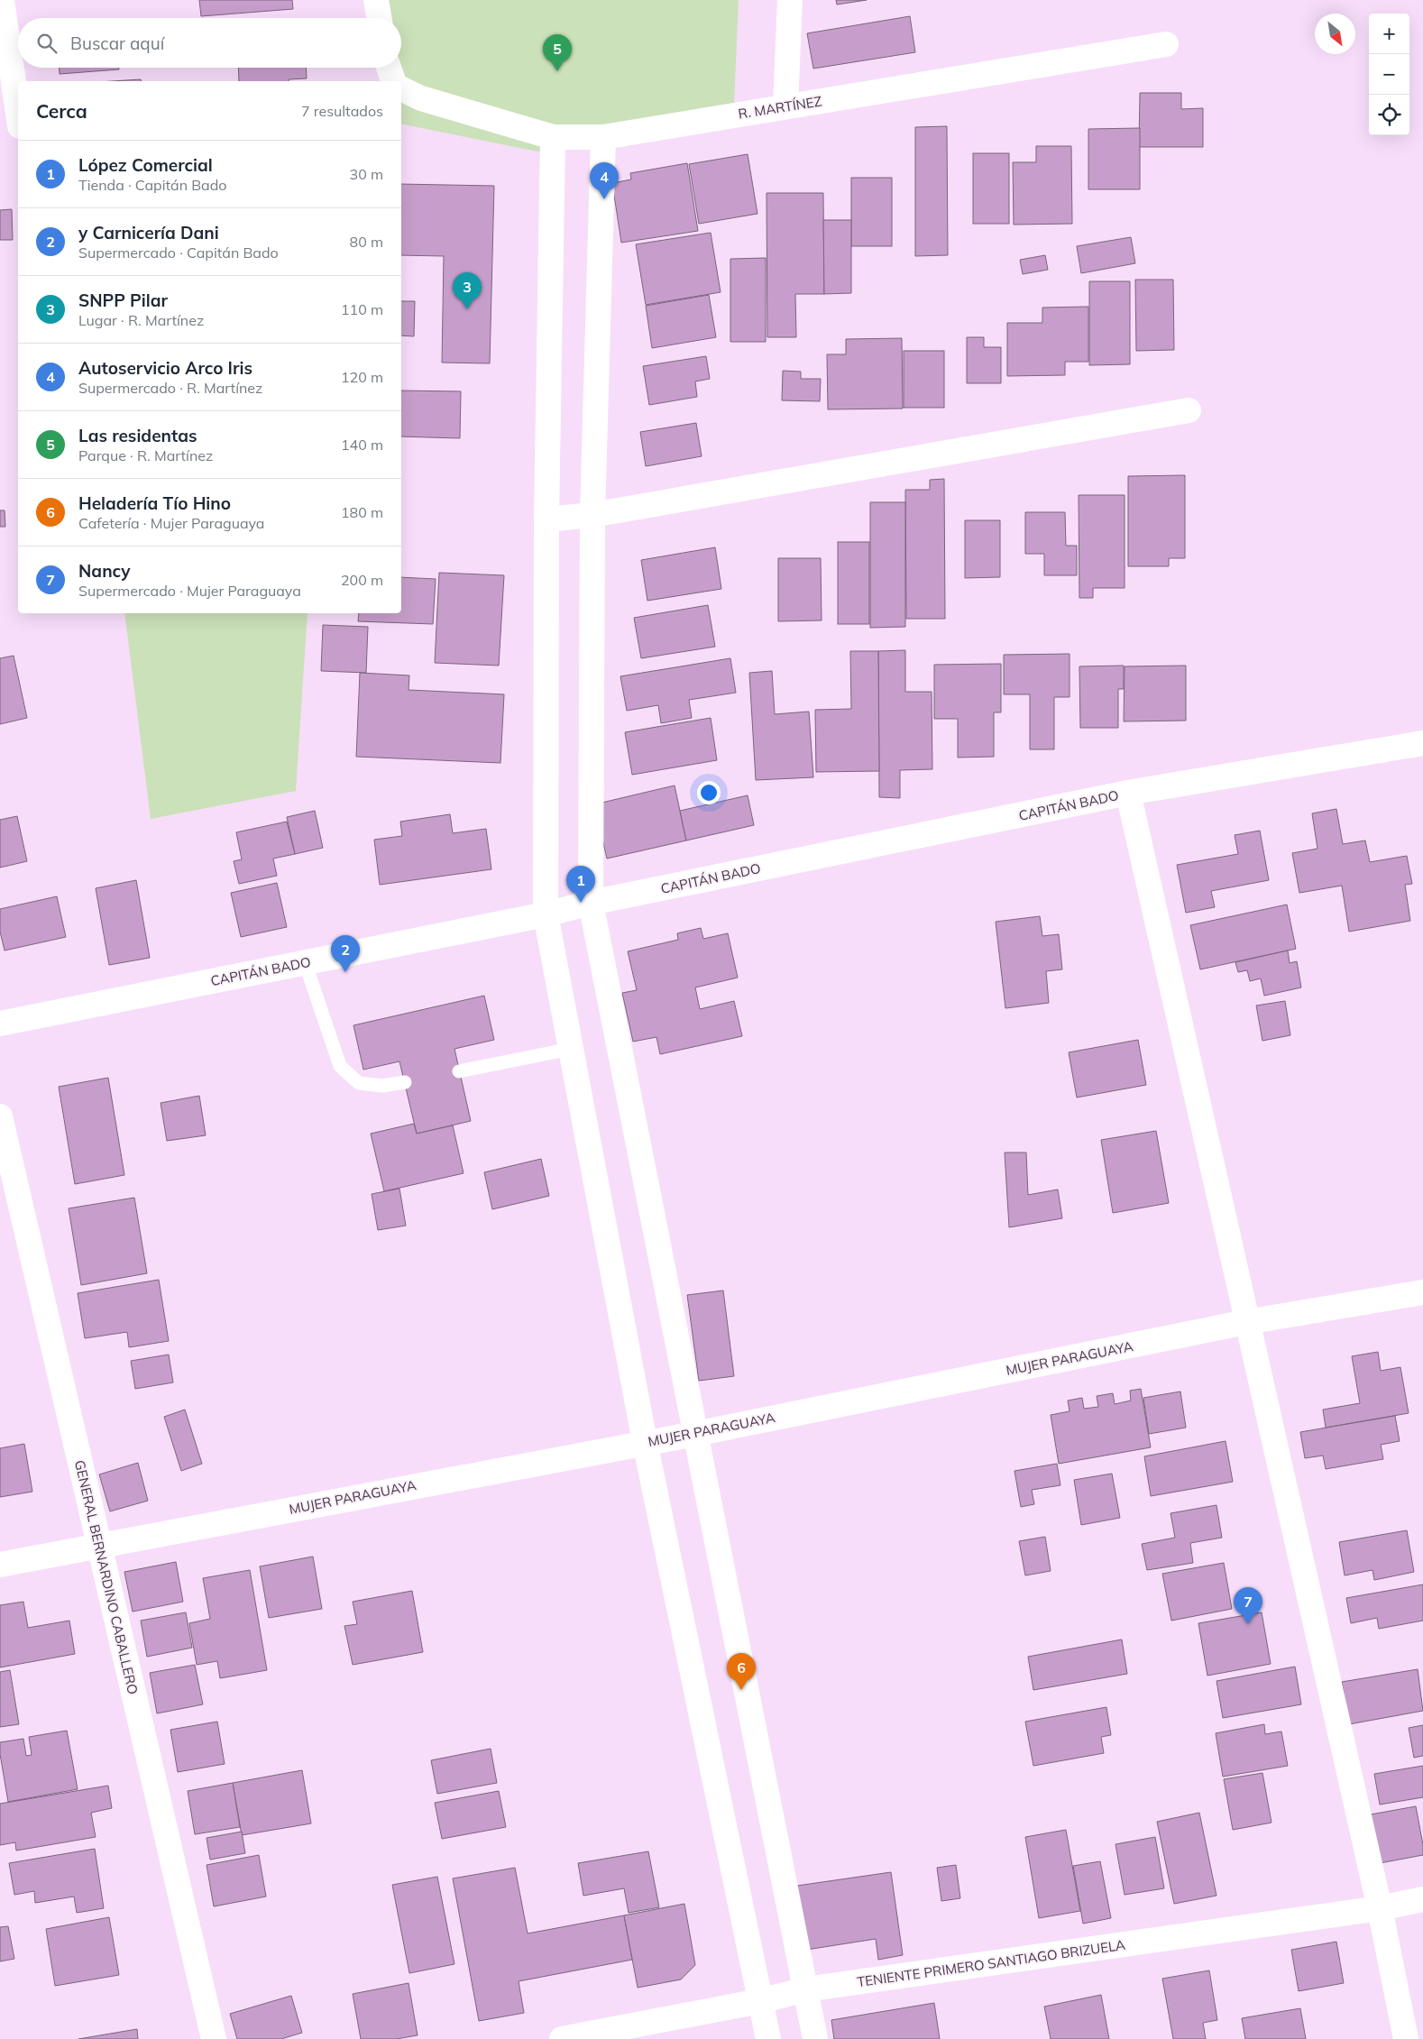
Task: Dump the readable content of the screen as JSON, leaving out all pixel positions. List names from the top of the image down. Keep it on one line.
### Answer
{"streets":{"street":["R. MARTÍNEZ","CAPITÁN BADO","MUJER PARAGUAYA","GENERAL BERNARDINO CABALLERO","TENIENTE PRIMERO SANTIAGO BRIZUELA"]},"crossings":[["MUJER PARAGUAYA","GENERAL BERNARDINO CABALLERO"]],"north":"bottom right","page":{"map_buttons":["+","−"],"search":"Buscar aquí","pins":["5","4","3","1","2","7","6"],"heading":["Cerca","7 resultados"],"list":[{"mark":"1","name":"López Comercial","note":"Tienda · Capitán Bado","value":"30 m"},{"mark":"2","name":"y Carnicería Dani","note":"Supermercado · Capitán Bado","value":"80 m"},{"mark":"3","name":"SNPP Pilar","note":"Lugar · R. Martínez","value":"110 m"},{"mark":"4","name":"Autoservicio Arco Iris","note":"Supermercado · R. Martínez","value":"120 m"},{"mark":"5","name":"Las residentas","note":"Parque · R. Martínez","value":"140 m"},{"mark":"6","name":"Heladería Tío Hino","note":"Cafetería · Mujer Paraguaya","value":"180 m"},{"mark":"7","name":"Nancy","note":"Supermercado · Mujer Paraguaya","value":"200 m"}]}}
